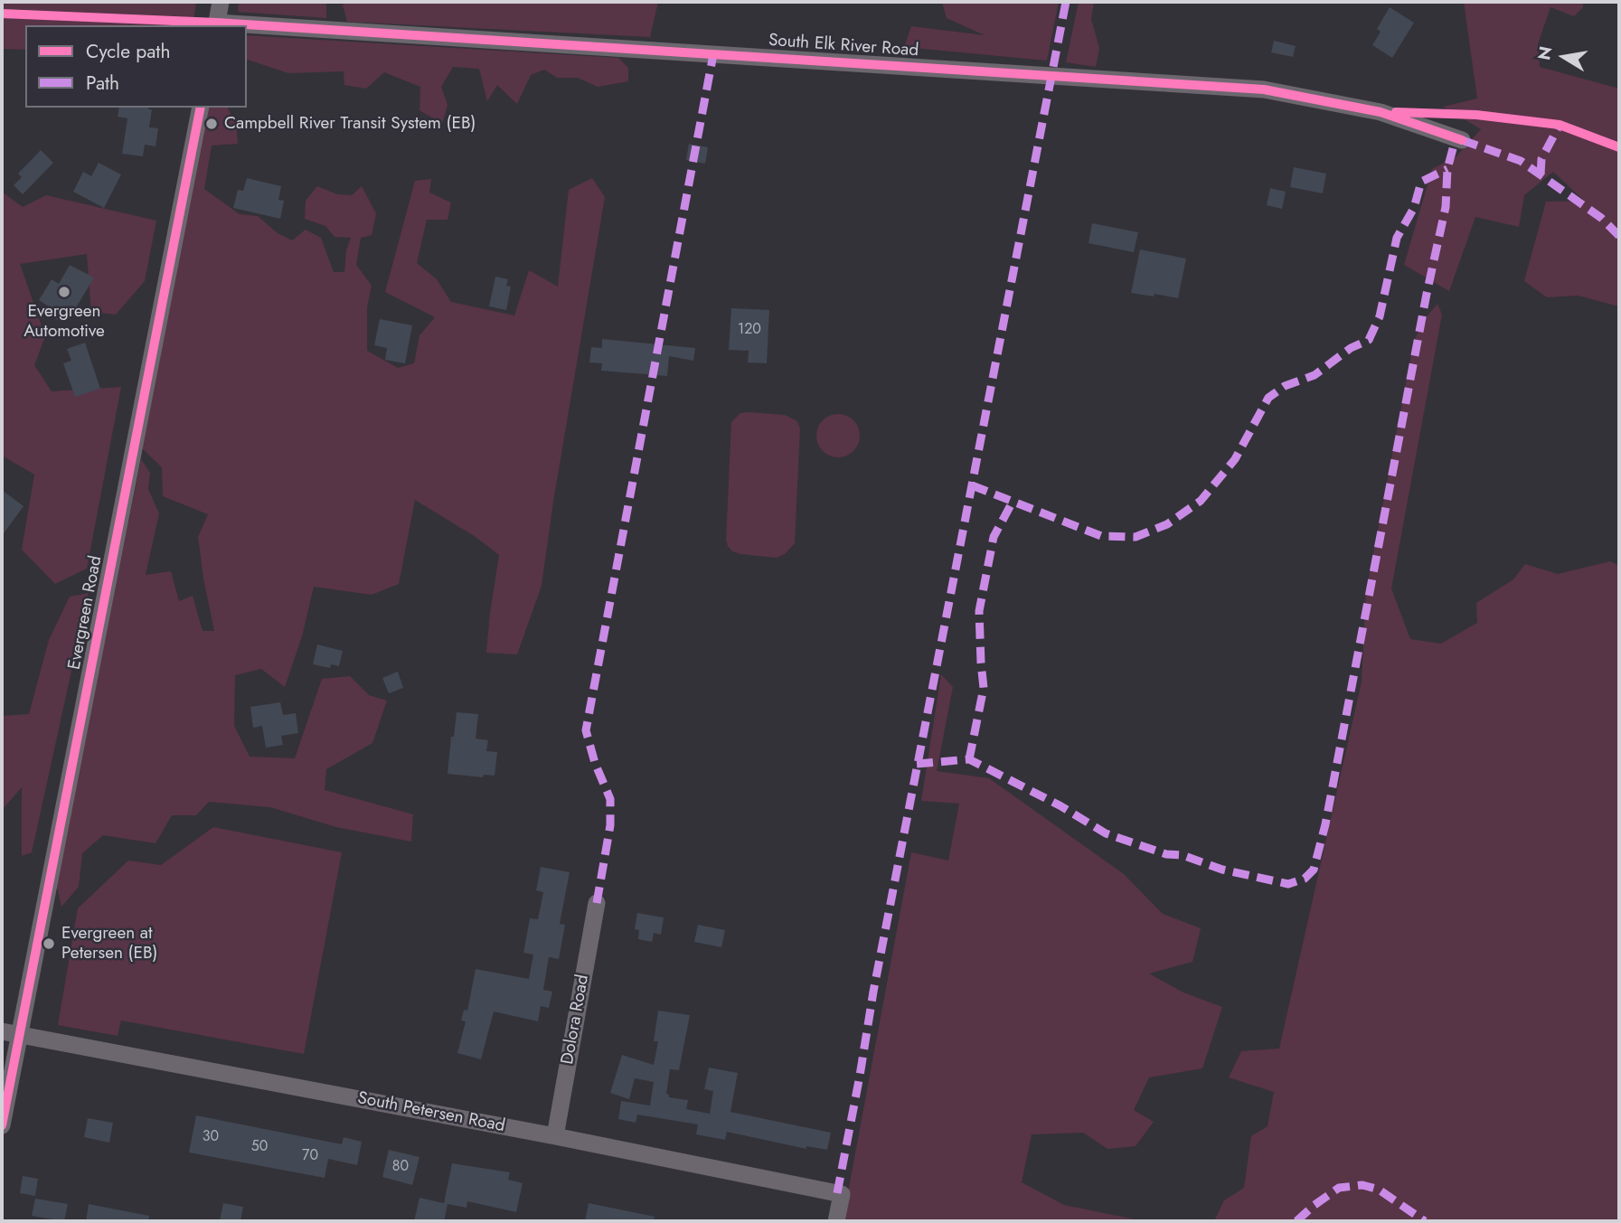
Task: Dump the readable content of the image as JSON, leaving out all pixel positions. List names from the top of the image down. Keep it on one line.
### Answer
{"streets":{"street":["South Elk River Road","Evergreen Road","Dolora Road","South Petersen Road"]},"crossings":[["Evergreen Road","South Petersen Road"],["Dolora Road","South Petersen Road"]],"places":["Campbell River Transit System (EB)","Evergreen Automotive","Evergreen at Petersen (EB)"],"house_numbers":["120","30","50","70","80"],"legend":["Cycle path","Path"],"north":"left"}
